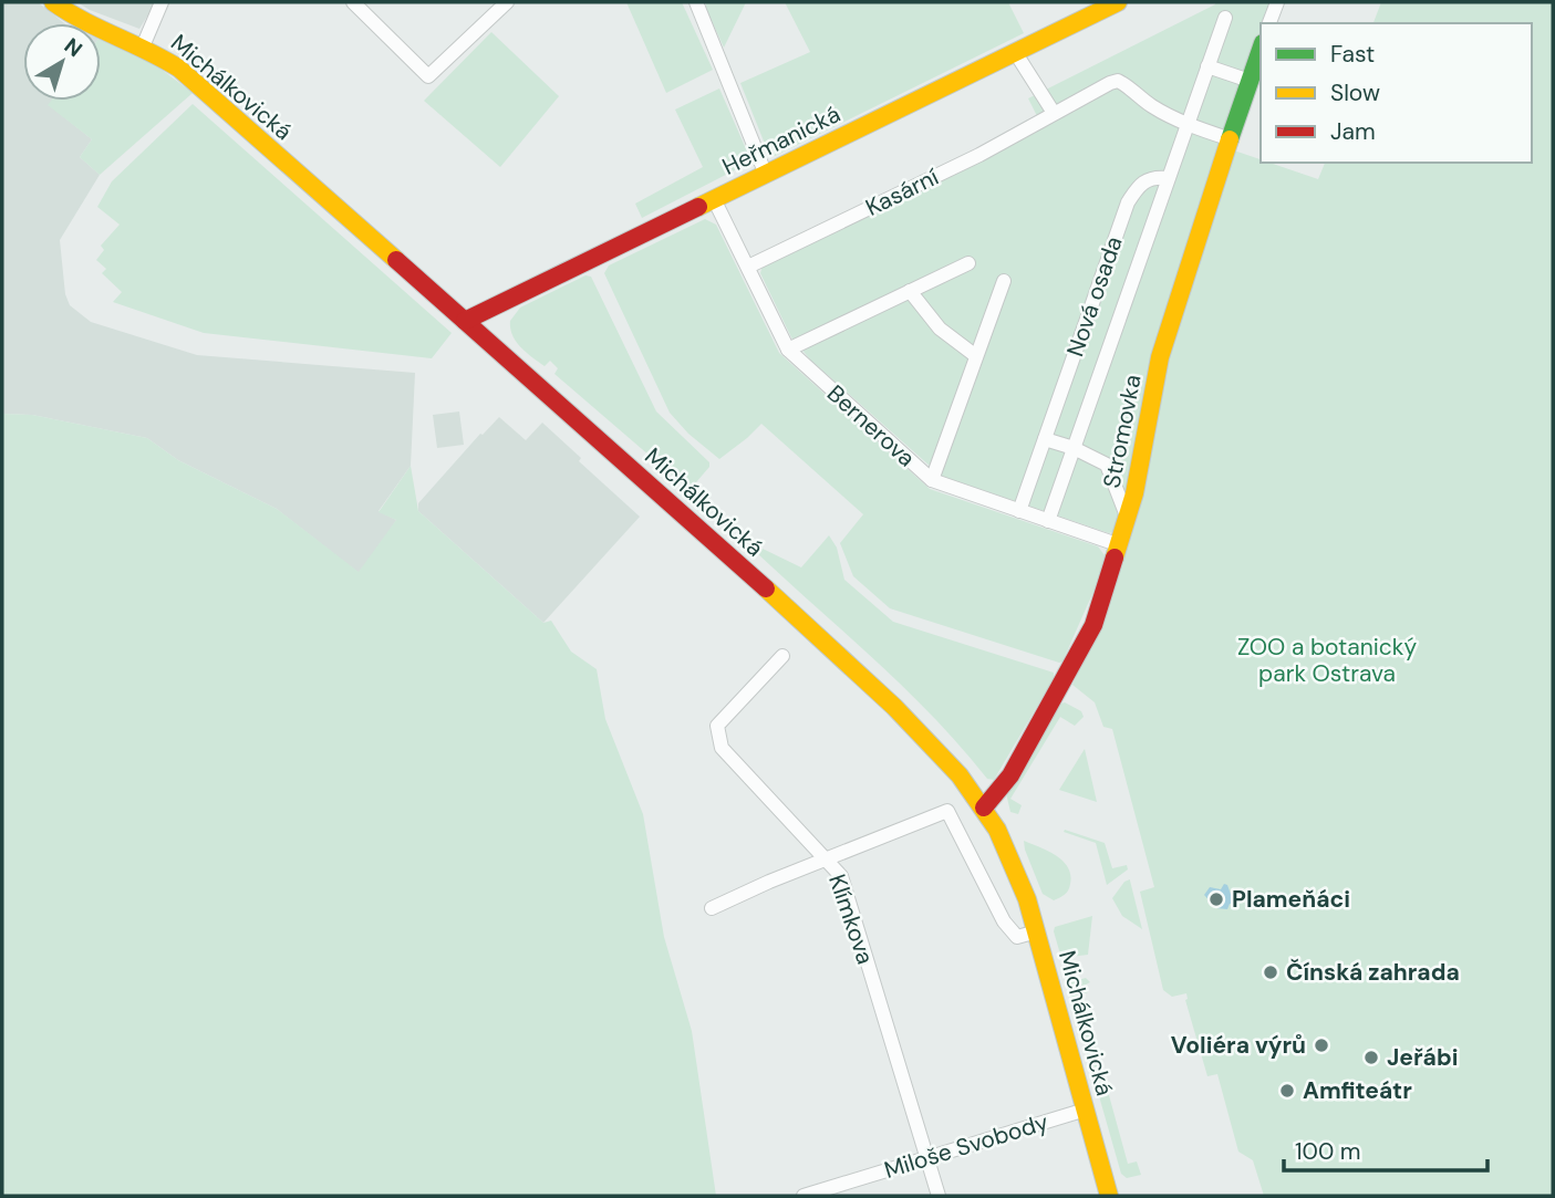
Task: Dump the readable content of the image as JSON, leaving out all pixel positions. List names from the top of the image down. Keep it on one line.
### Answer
{"streets":{"street":["Michálkovická","Heřmanická","Kasární","Nová osada","Bernerova","Stromovka","Klímkova","Miloše Svobody"]},"crossings":[["Michálkovická","Heřmanická"],["Michálkovická","Stromovka"],["Michálkovická","Miloše Svobody"],["Heřmanická","Bernerova"],["Kasární","Nová osada"],["Kasární","Bernerova"],["Nová osada","Bernerova"],["Bernerova","Stromovka"],["Klímkova","Miloše Svobody"]],"parks":["ZOO a botanický park Ostrava"],"places":["Plameňáci","Čínská zahrada","Voliéra výrů","Jeřábi","Amfiteátr"],"legend":["Fast","Slow","Jam"],"scale_bar":"100 m","north":"top right"}
